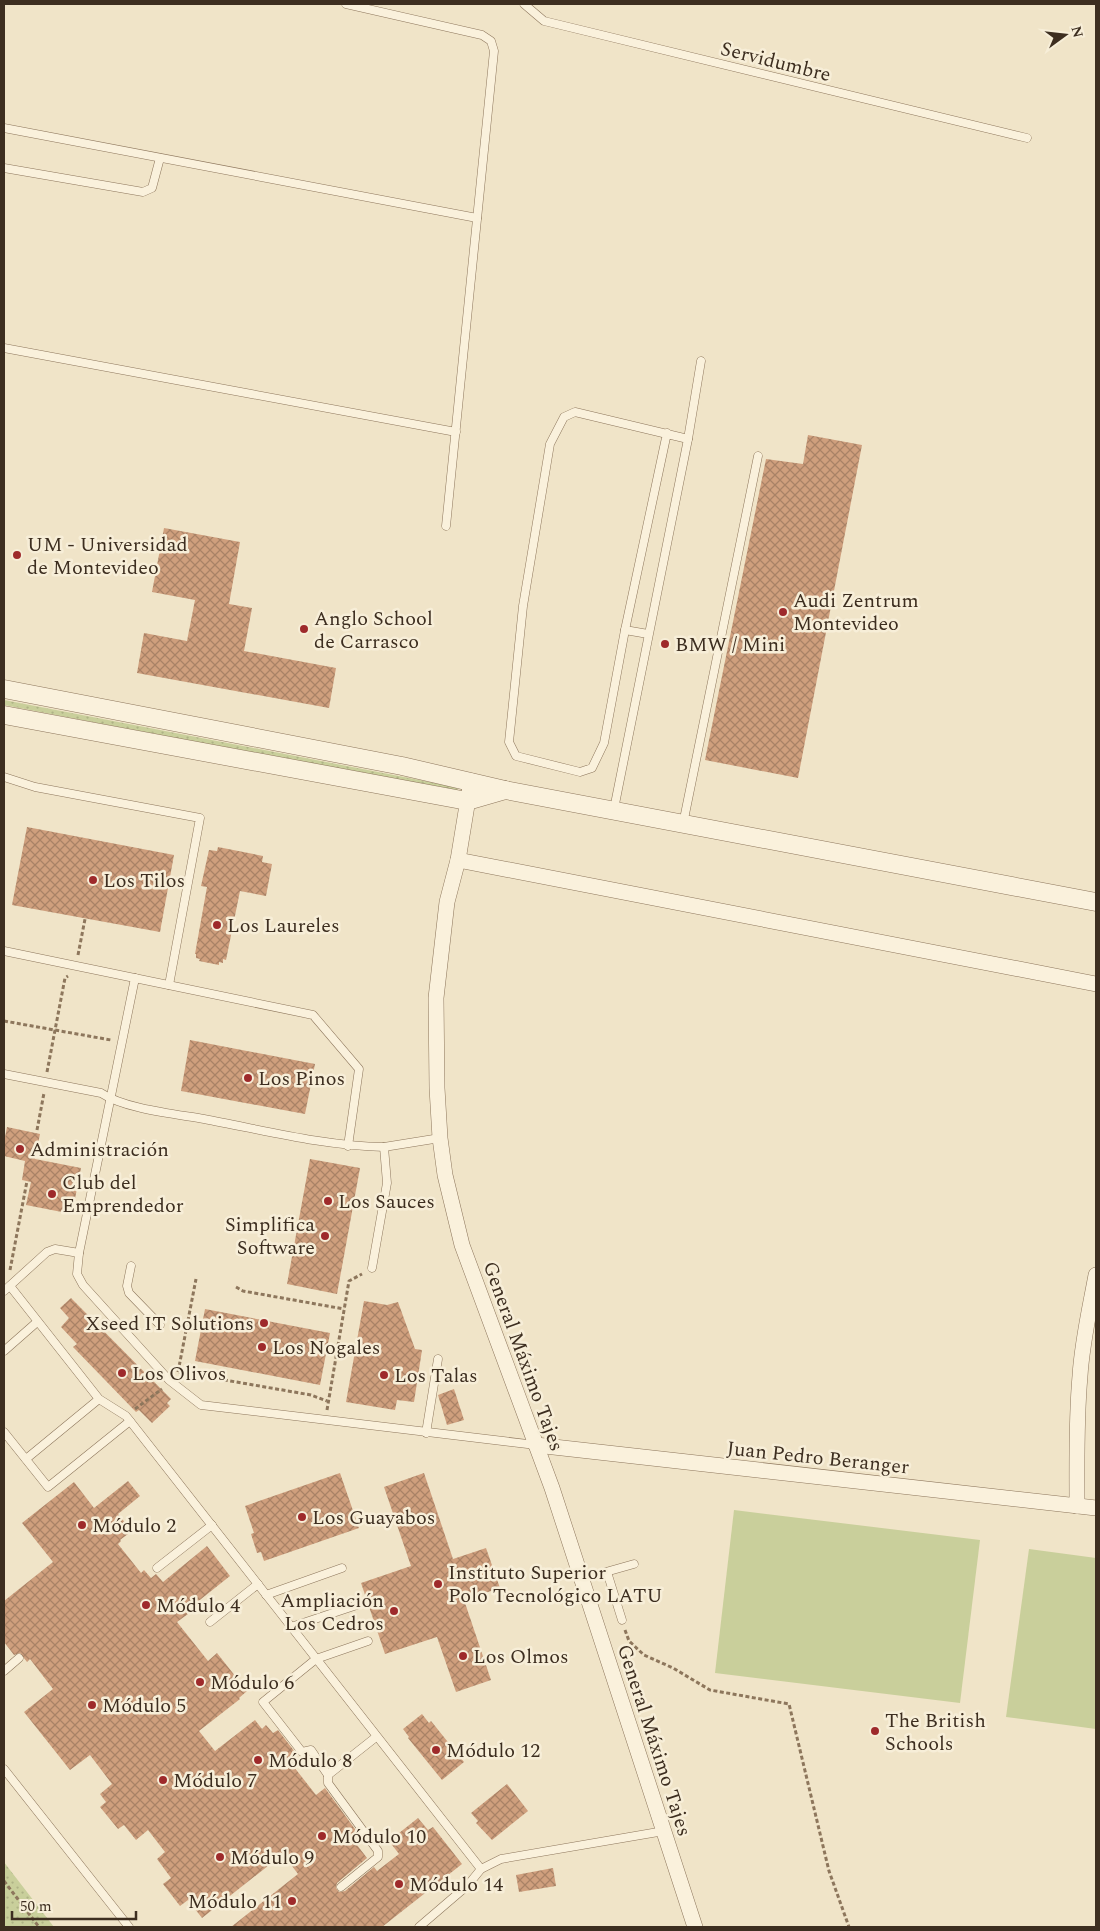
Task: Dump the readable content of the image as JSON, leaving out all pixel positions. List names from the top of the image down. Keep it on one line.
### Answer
{"streets":{"street":["General Máximo Tajes","Juan Pedro Beranger"],"lane":["Servidumbre"]},"crossings":[["General Máximo Tajes","Juan Pedro Beranger"]],"places":["UM - Universidad de Montevideo","Audi Zentrum Montevideo","Anglo School de Carrasco","BMW / Mini","Los Tilos","Los Laureles","Los Pinos","Administración","Club del Emprendedor","Los Sauces","Simplifica Software","Xseed IT Solutions","Los Nogales","Los Olivos","Los Talas","Los Guayabos","Módulo 2","Instituto Superior Polo Tecnológico LATU","Módulo 4","Ampliación Los Cedros","Los Olmos","Módulo 6","Módulo 5","The British Schools","Módulo 12","Módulo 8","Módulo 7","Módulo 10","Módulo 9","Módulo 14","Módulo 11"],"scale_bar":"50 m","north":"right"}
